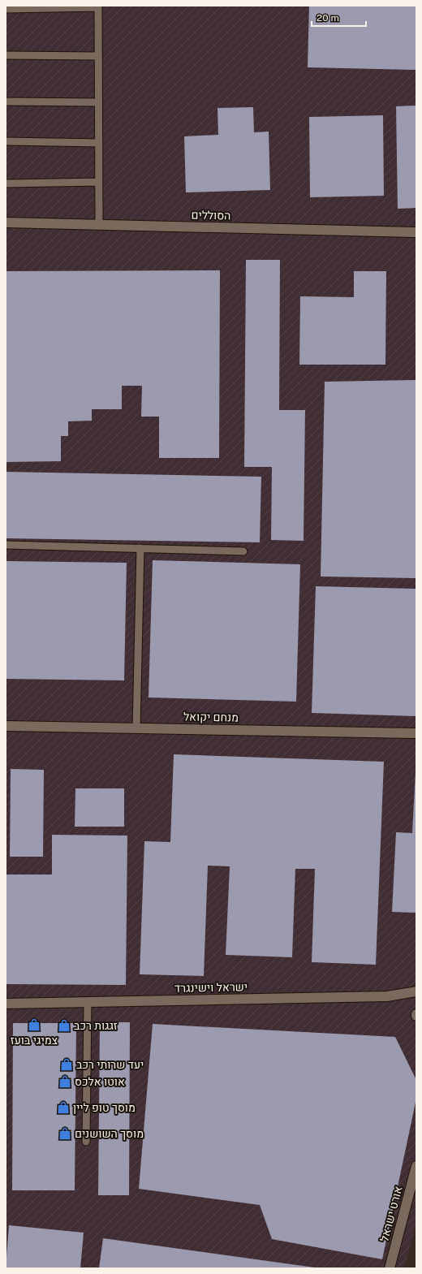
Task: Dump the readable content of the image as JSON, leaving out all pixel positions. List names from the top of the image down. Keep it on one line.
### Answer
{"streets":{"street":["הסוללים","מנחם יקואל","ישראל וישינגרד","אורט ישראל"]},"places":{"shop":["צמיגי בועז","זגגות רכב","יעד שרותי רכב","אוטו אלכס","מוסך טופ ליין","מוסך השושנים"]},"scale_bar":"20 m"}
